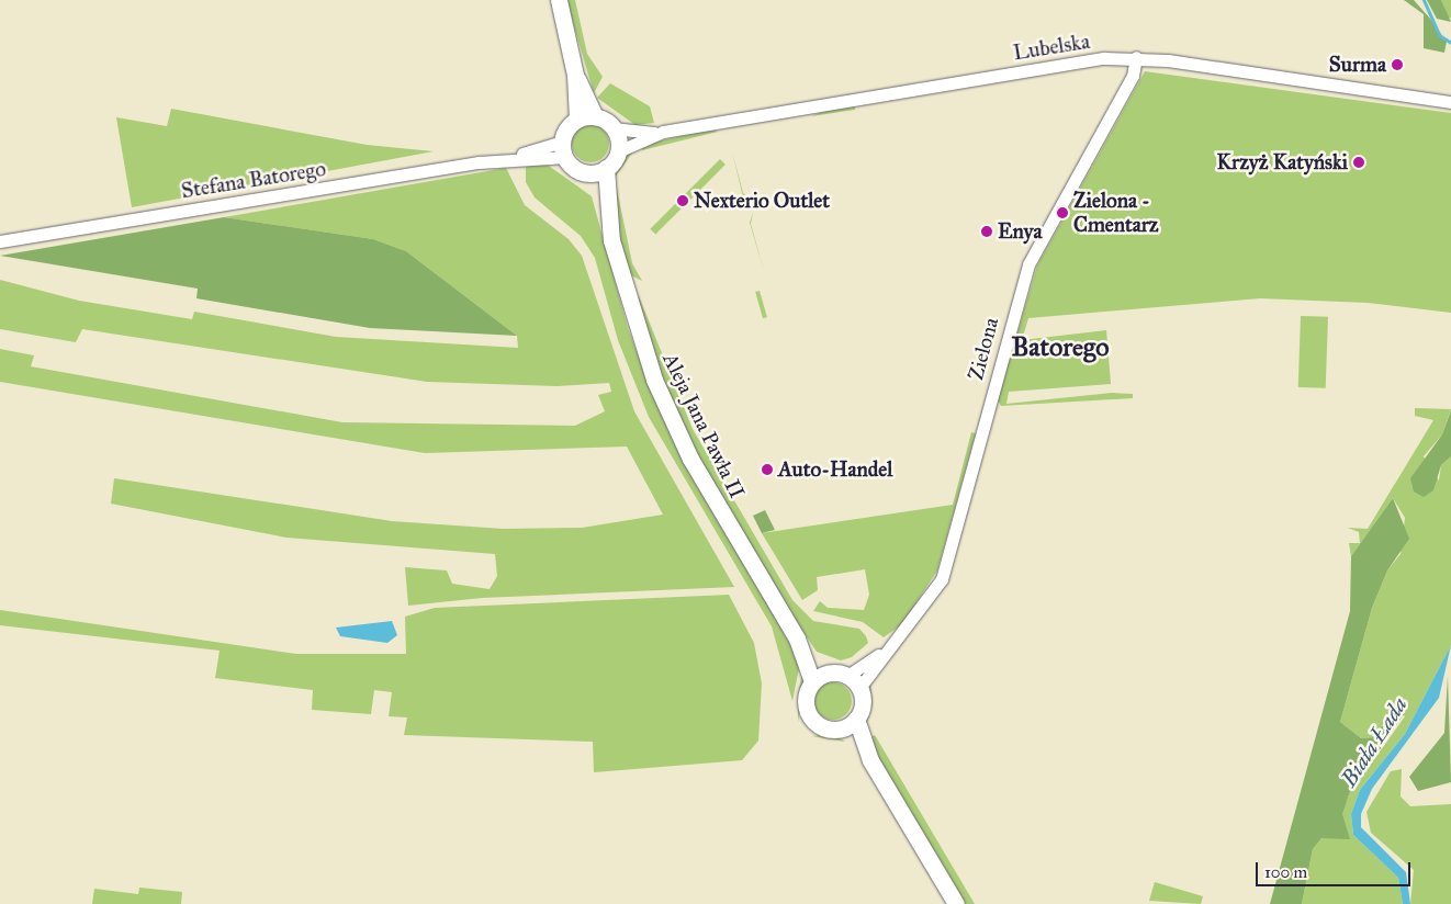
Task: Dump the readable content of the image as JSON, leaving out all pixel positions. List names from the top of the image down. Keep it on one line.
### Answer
{"streets":{"main road":["Aleja Jana Pawła II"],"street":["Lubelska","Stefana Batorego","Zielona"]},"crossings":[["Lubelska","Stefana Batorego"],["Lubelska","Zielona"],["Lubelska","Aleja Jana Pawła II"],["Stefana Batorego","Aleja Jana Pawła II"],["Zielona","Aleja Jana Pawła II"]],"districts":["Batorego"],"water":["Biała Łada"],"places":["Surma","Krzyż Katyński","Nexterio Outlet","Zielona - Cmentarz","Enya","Auto-Handel"],"scale_bar":"100 m"}
